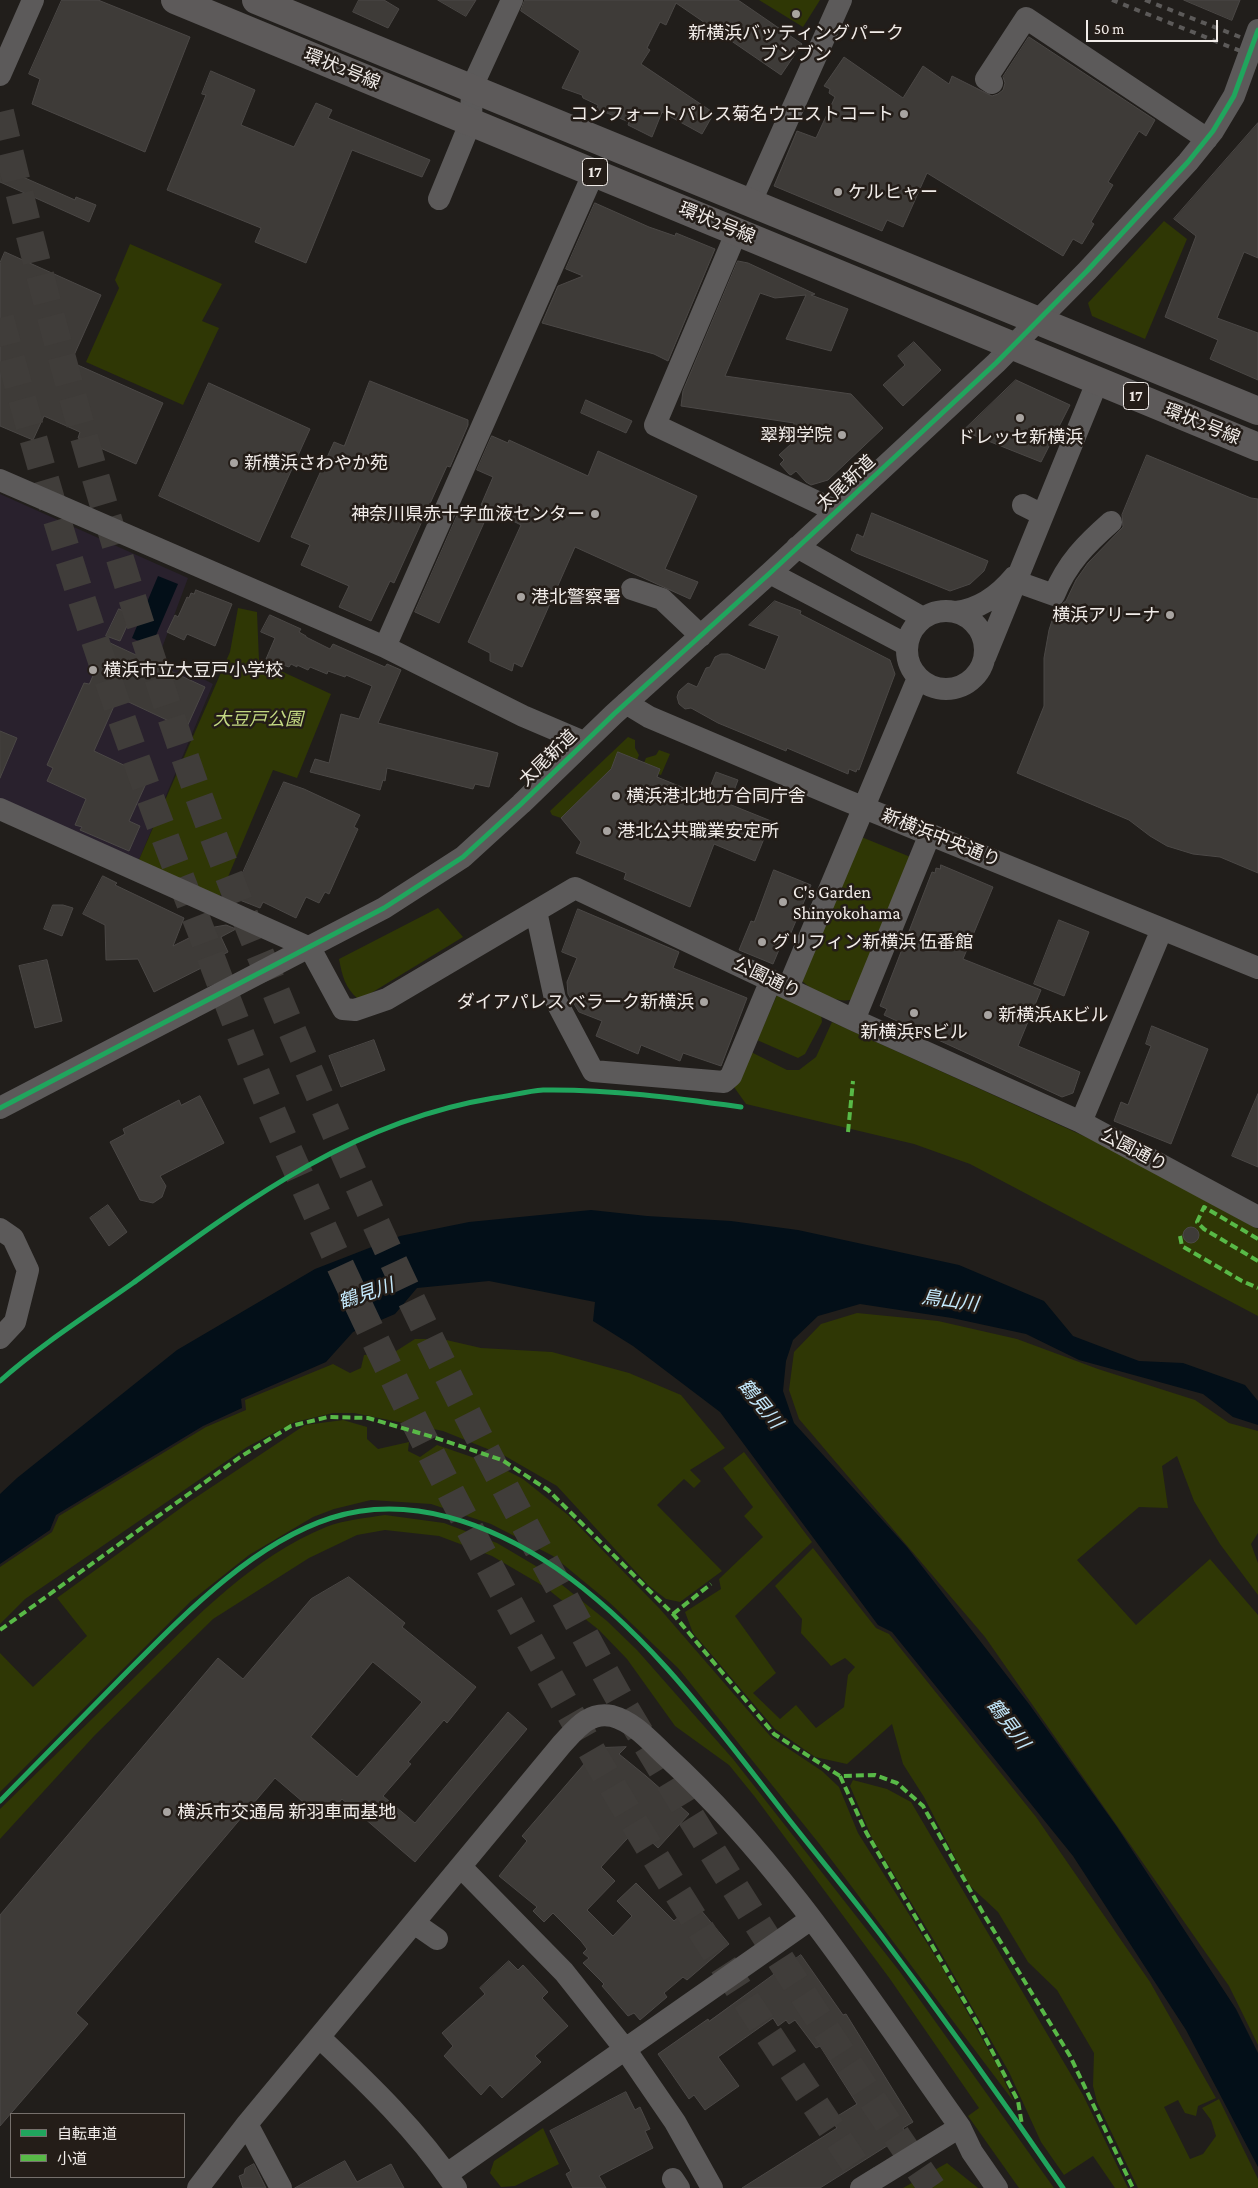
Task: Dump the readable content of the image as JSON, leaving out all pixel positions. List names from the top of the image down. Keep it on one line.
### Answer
{"streets":{"main road":["環状2号線","17"],"street":["太尾新道","新横浜中央通り","公園通り"]},"crossings":[["環状2号線","太尾新道"],["太尾新道","新横浜中央通り"],["太尾新道","公園通り"]],"water":["鶴見川","鳥山川"],"parks":["大豆戸公園"],"places":["新横浜バッティングパーク ブンブン","コンフォートパレス菊名ウエストコート","ケルヒャー","ドレッセ新横浜","翠翔学院","新横浜さわやか苑","神奈川県赤十字血液センター","港北警察署","横浜アリーナ","横浜市立大豆戸小学校","横浜港北地方合同庁舎","港北公共職業安定所","C's Garden Shinyokohama","グリフィン新横浜 伍番館","ダイアパレス ベラーク新横浜","新横浜FSビル","新横浜AKビル","横浜市交通局 新羽車両基地"],"legend":["自転車道","小道"],"scale_bar":"50 m"}
